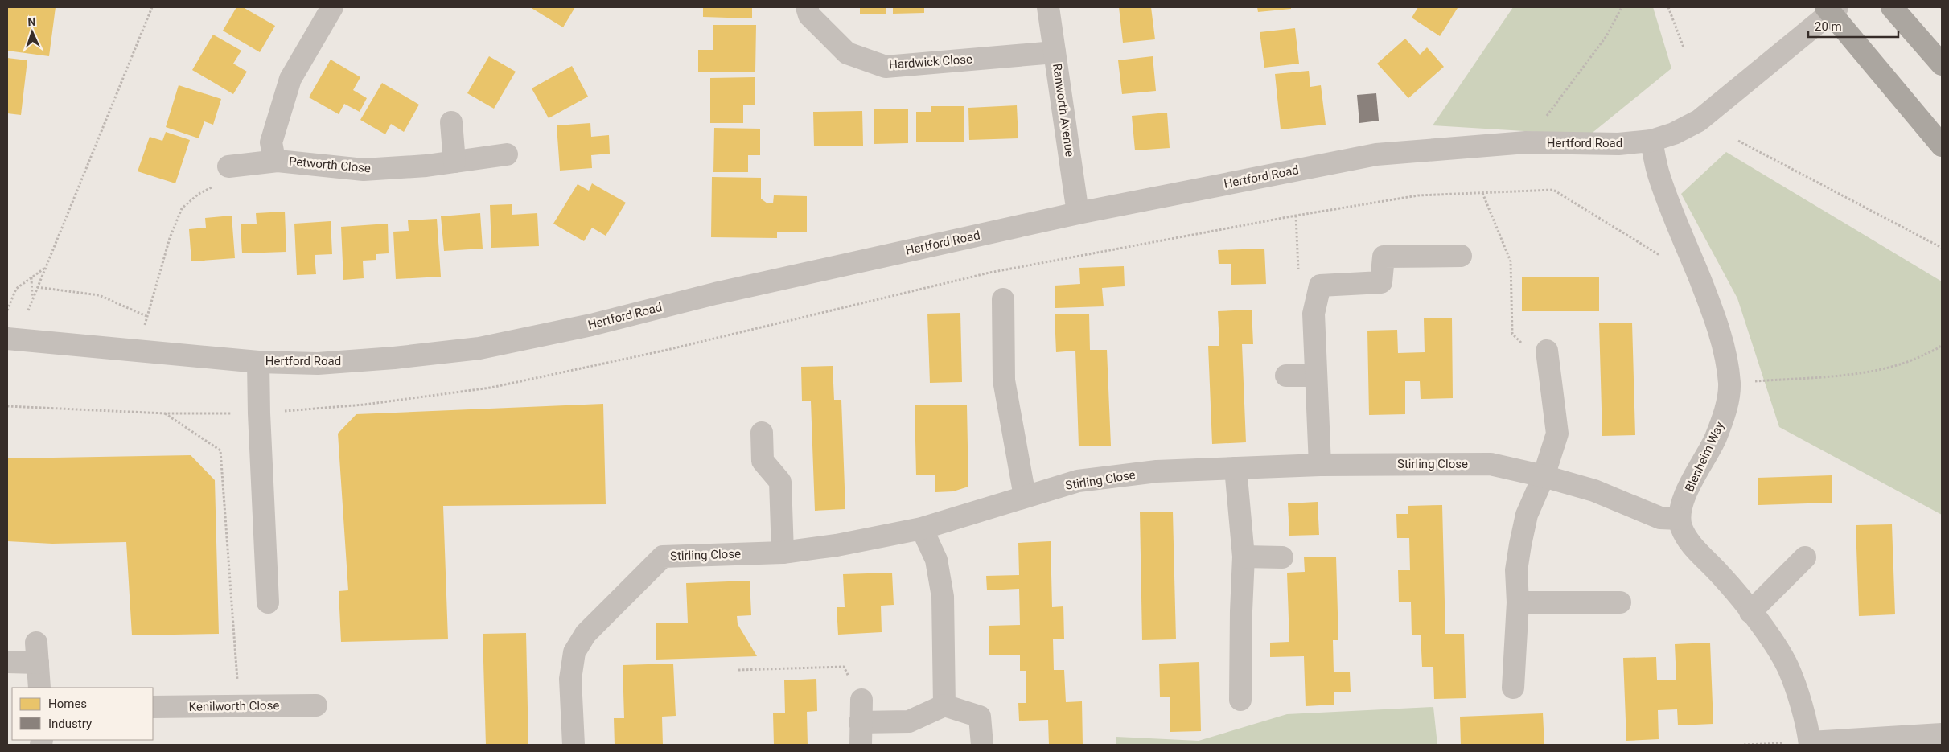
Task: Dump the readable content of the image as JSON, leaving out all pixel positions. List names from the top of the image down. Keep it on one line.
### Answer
{"streets":{"street":["Hardwick Close","Ranworth Avenue","Hertford Road","Petworth Close","Blenheim Way","Stirling Close","Kenilworth Close"]},"crossings":[["Hardwick Close","Ranworth Avenue"],["Ranworth Avenue","Hertford Road"],["Hertford Road","Blenheim Way"],["Blenheim Way","Stirling Close"]],"legend":["Homes","Industry"],"scale_bar":"20 m","north":"top"}
